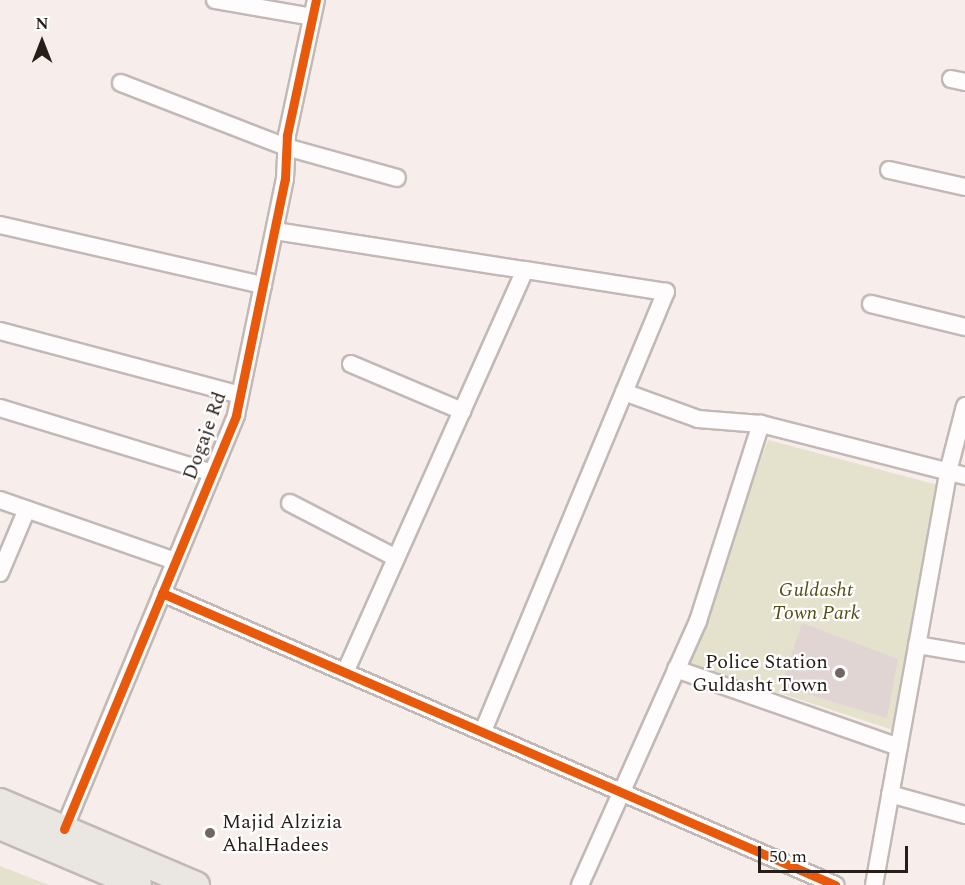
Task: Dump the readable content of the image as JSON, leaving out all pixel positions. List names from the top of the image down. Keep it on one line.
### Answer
{"streets":{"street":["Dogaje Rd"]},"parks":["Guldasht Town Park"],"places":["Police Station Guldasht Town","Majid Alzizia AhalHadees"],"scale_bar":"50 m","north":"top"}
